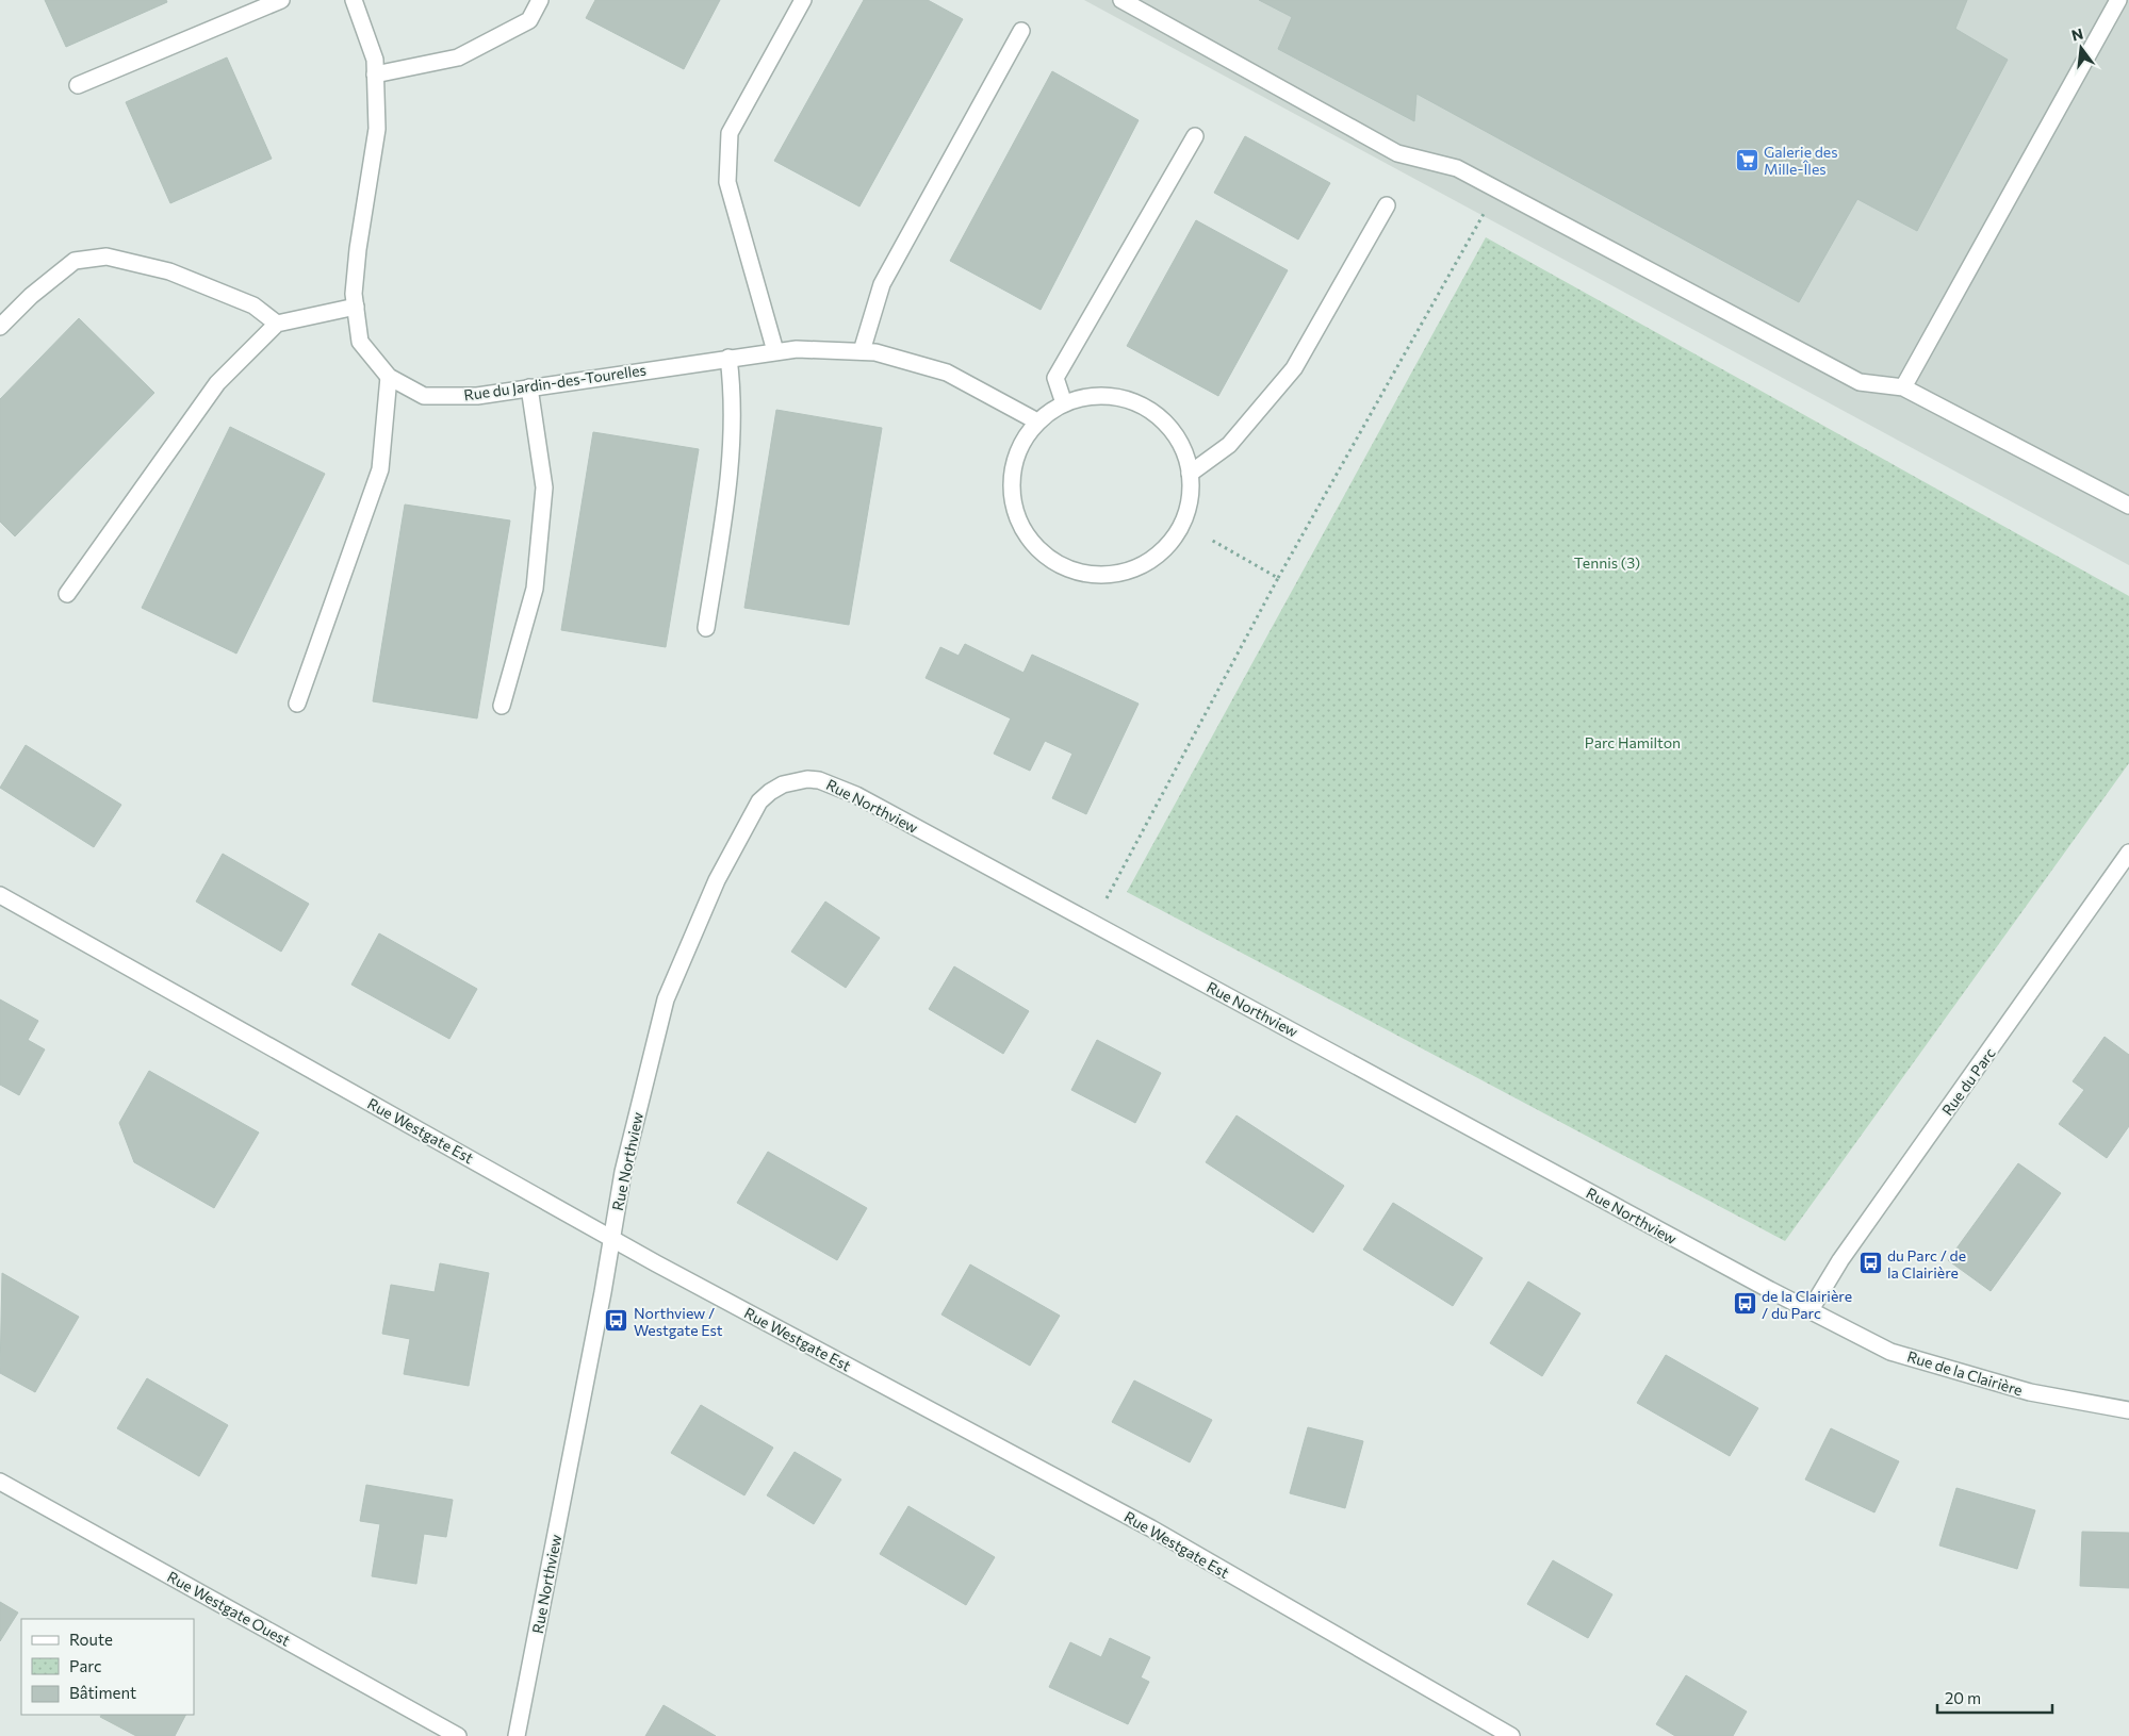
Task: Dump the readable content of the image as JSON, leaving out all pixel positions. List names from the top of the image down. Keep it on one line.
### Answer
{"streets":{"street":["Rue du Jardin-des-Tourelles","Rue Northview","Rue du Parc","Rue Westgate Est","Rue de la Clairière","Rue Westgate Ouest"]},"crossings":[["Rue Northview","Rue du Parc"],["Rue Northview","Rue Westgate Est"],["Rue Northview","Rue de la Clairière"],["Rue du Parc","Rue de la Clairière"]],"parks":["Tennis (3)","Parc Hamilton"],"places":{"supermarket":["Galerie des Mille-Îles"],"bus stop":["du Parc / de la Clairière","de la Clairière / du Parc","Northview / Westgate Est"]},"legend":["Route","Parc","Bâtiment"],"scale_bar":"20 m","north":"top"}
